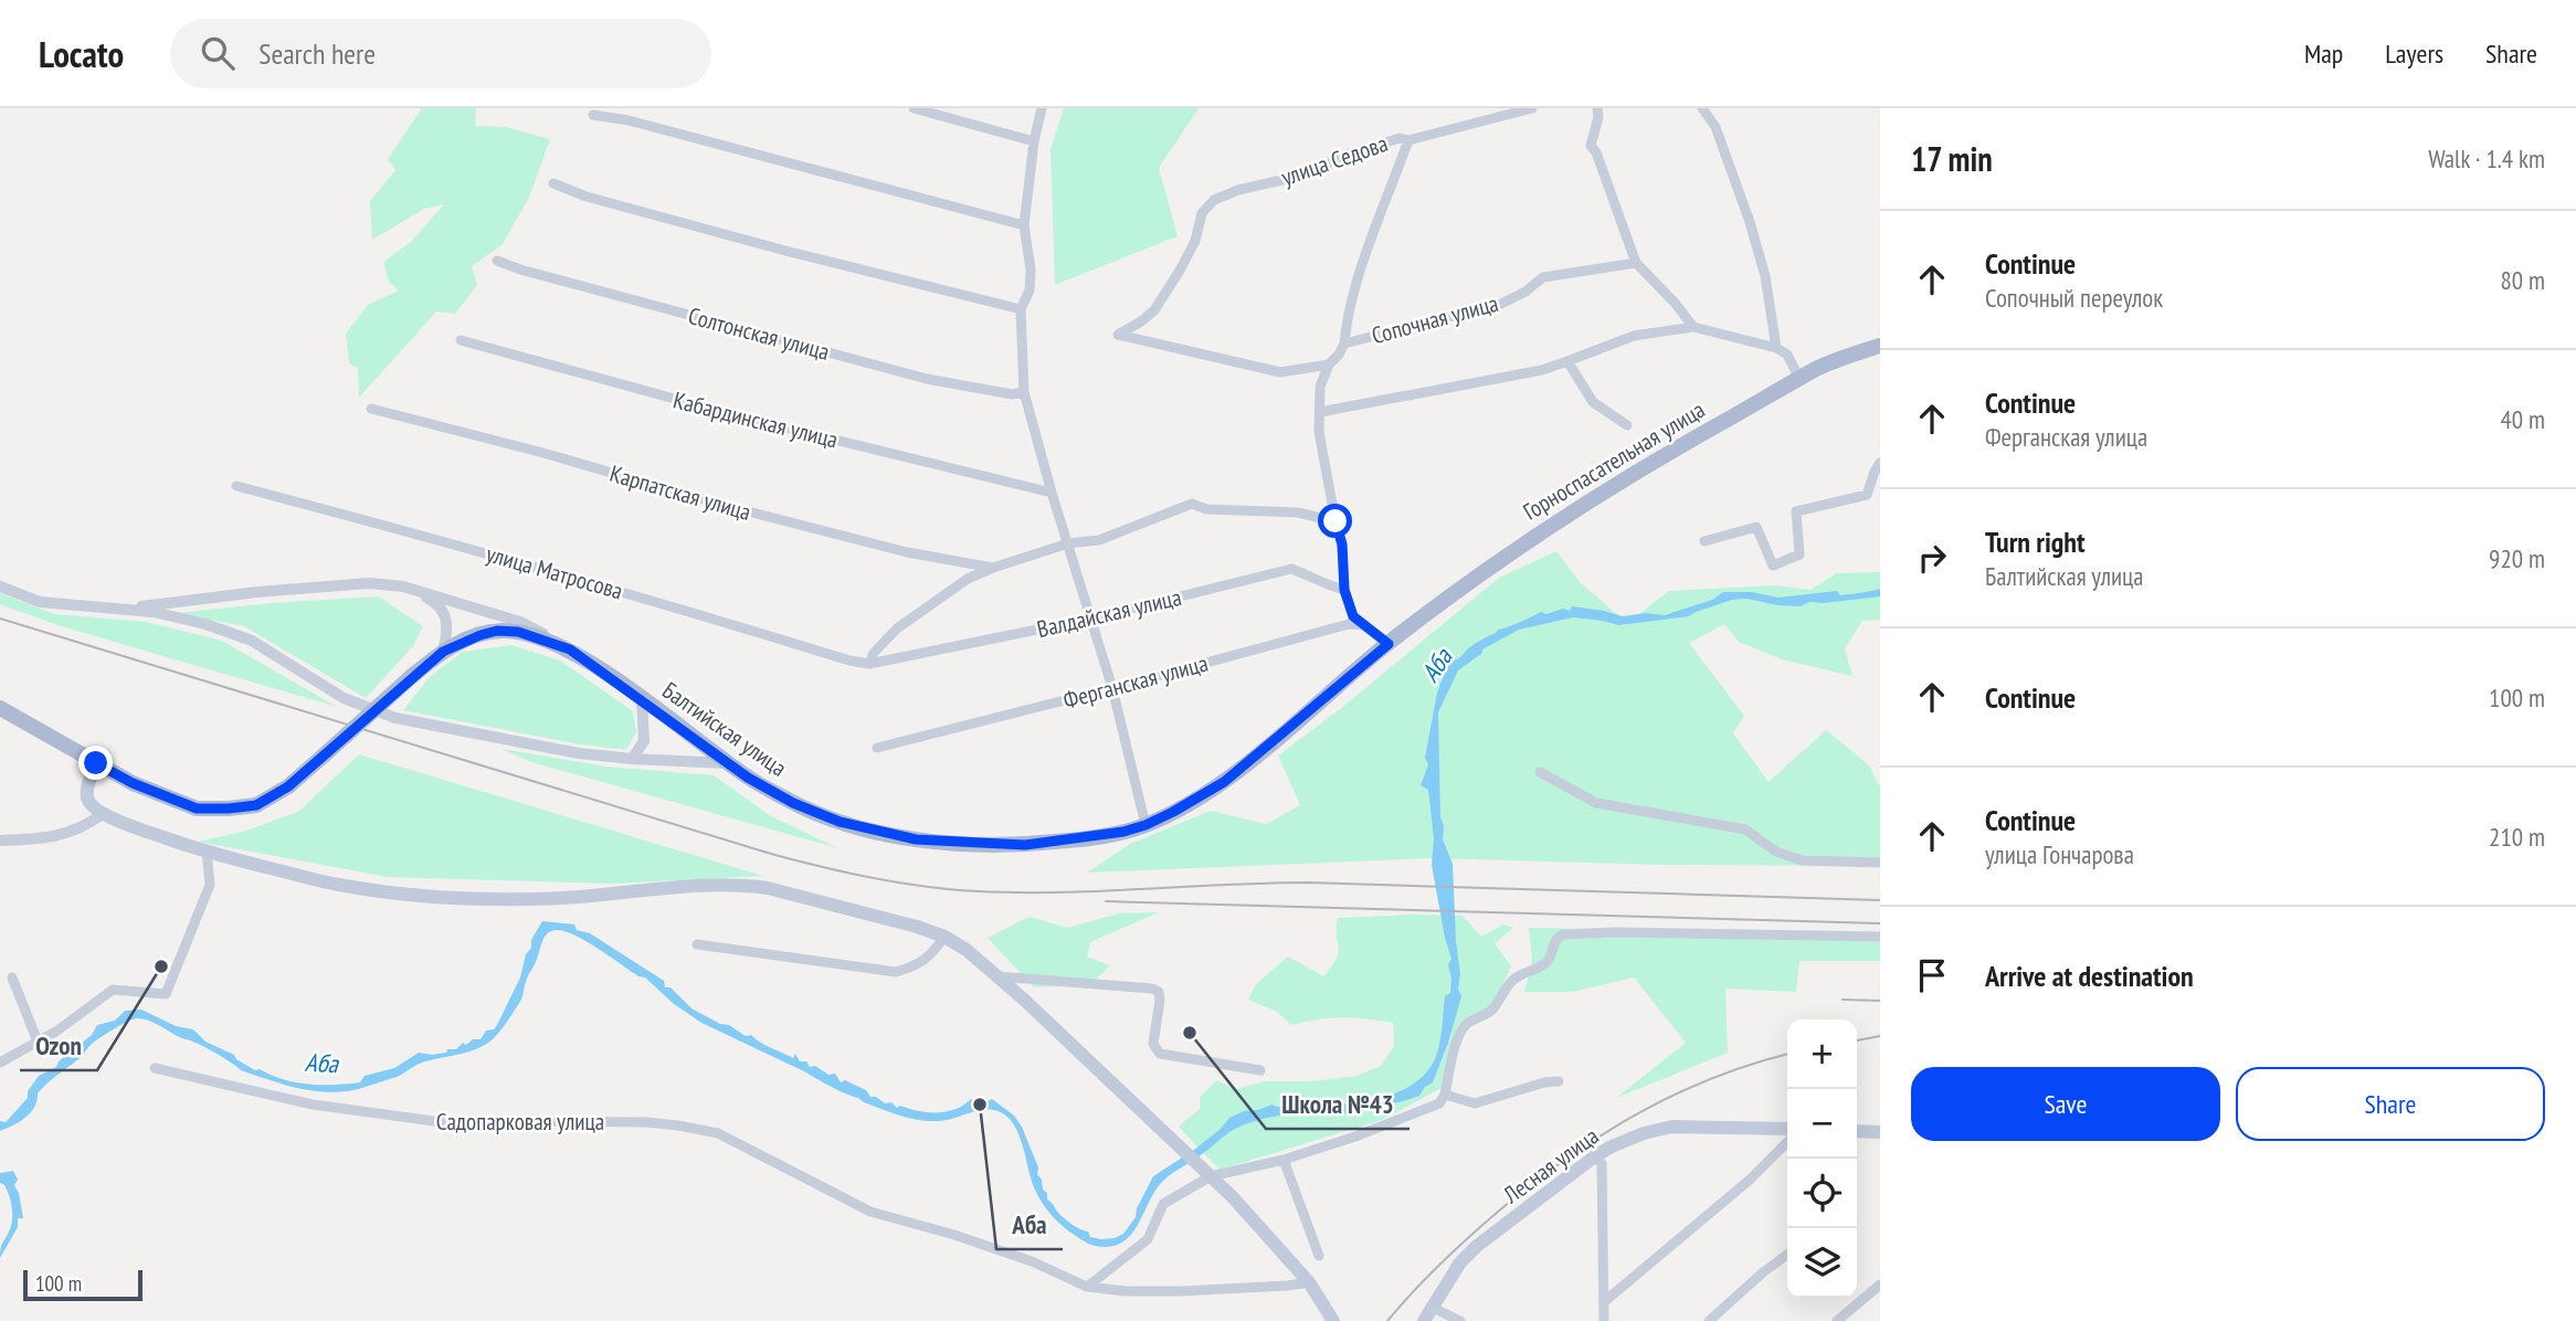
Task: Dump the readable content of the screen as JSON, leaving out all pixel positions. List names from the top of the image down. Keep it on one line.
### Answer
{"streets":{"main road":["Горноспасательная улица","Балтийская улица","Лесная улица"],"street":["улица Седова","Сопочная улица","Солтонская улица","Кабардинская улица","Карпатская улица","улица Матросова","Валдайская улица","Ферганская улица","Садопарковая улица"]},"crossings":[["улица Седова","Сопочная улица"],["Горноспасательная улица","Балтийская улица"],["Карпатская улица","улица Матросова"],["Карпатская улица","Валдайская улица"],["улица Матросова","Валдайская улица"]],"water":["Аба"],"places":["Ozon","Школа №43","Аба"],"scale_bar":"100 m","page":{"header":"Locato","search":"Search here","nav":["Map","Layers","Share"],"heading":["17 min","Walk · 1.4 km"],"list":[["Continue","Сопочный переулок","80 m"],["Continue","Ферганская улица","40 m"],["Turn right","Балтийская улица","920 m"],["Continue","100 m"],["Continue","улица Гончарова","210 m"],"Arrive at destination"],"map_buttons":["+","−"],"buttons":["Save","Share"],"scale":"100 m"}}
